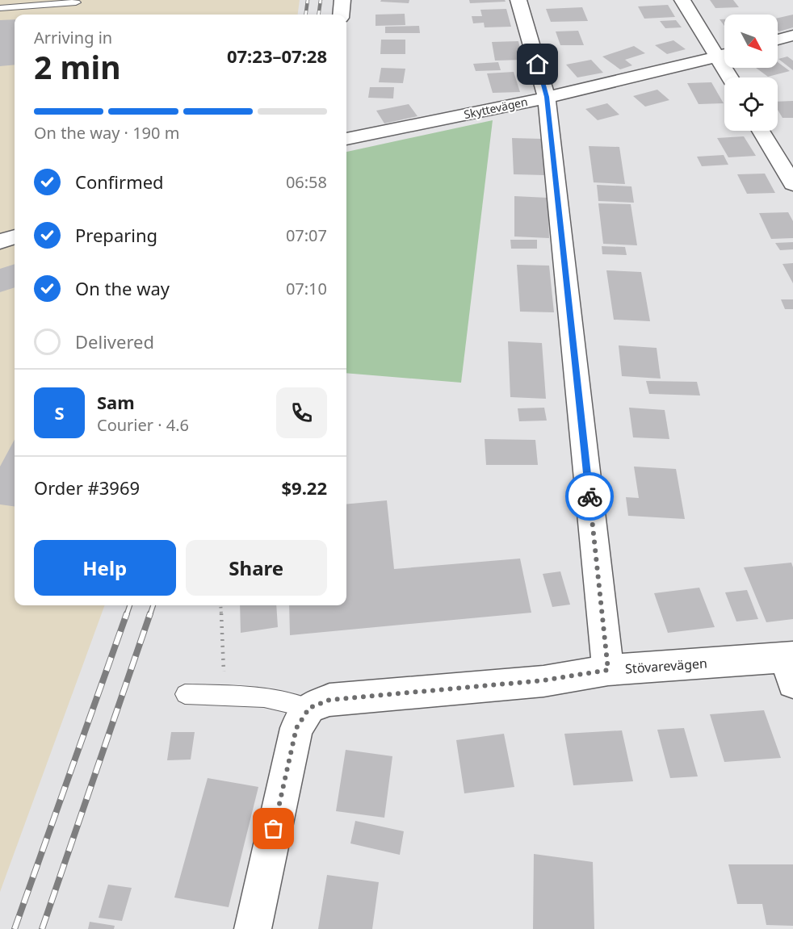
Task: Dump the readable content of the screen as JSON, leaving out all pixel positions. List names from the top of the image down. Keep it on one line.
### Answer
{"streets":{"street":["Skyttevägen","Stövarevägen"]},"north":"bottom right","page":{"heading":["2 min","Arriving in","07:23–07:28"],"panel":["Sam","Courier · 4.6","Order #3969","$9.22"],"bar":"On the way · 190 m","list":[["Confirmed","06:58"],["Preparing","07:07"],["On the way","07:10"],"Delivered"],"round":"S","buttons":["Help","Share"]}}
